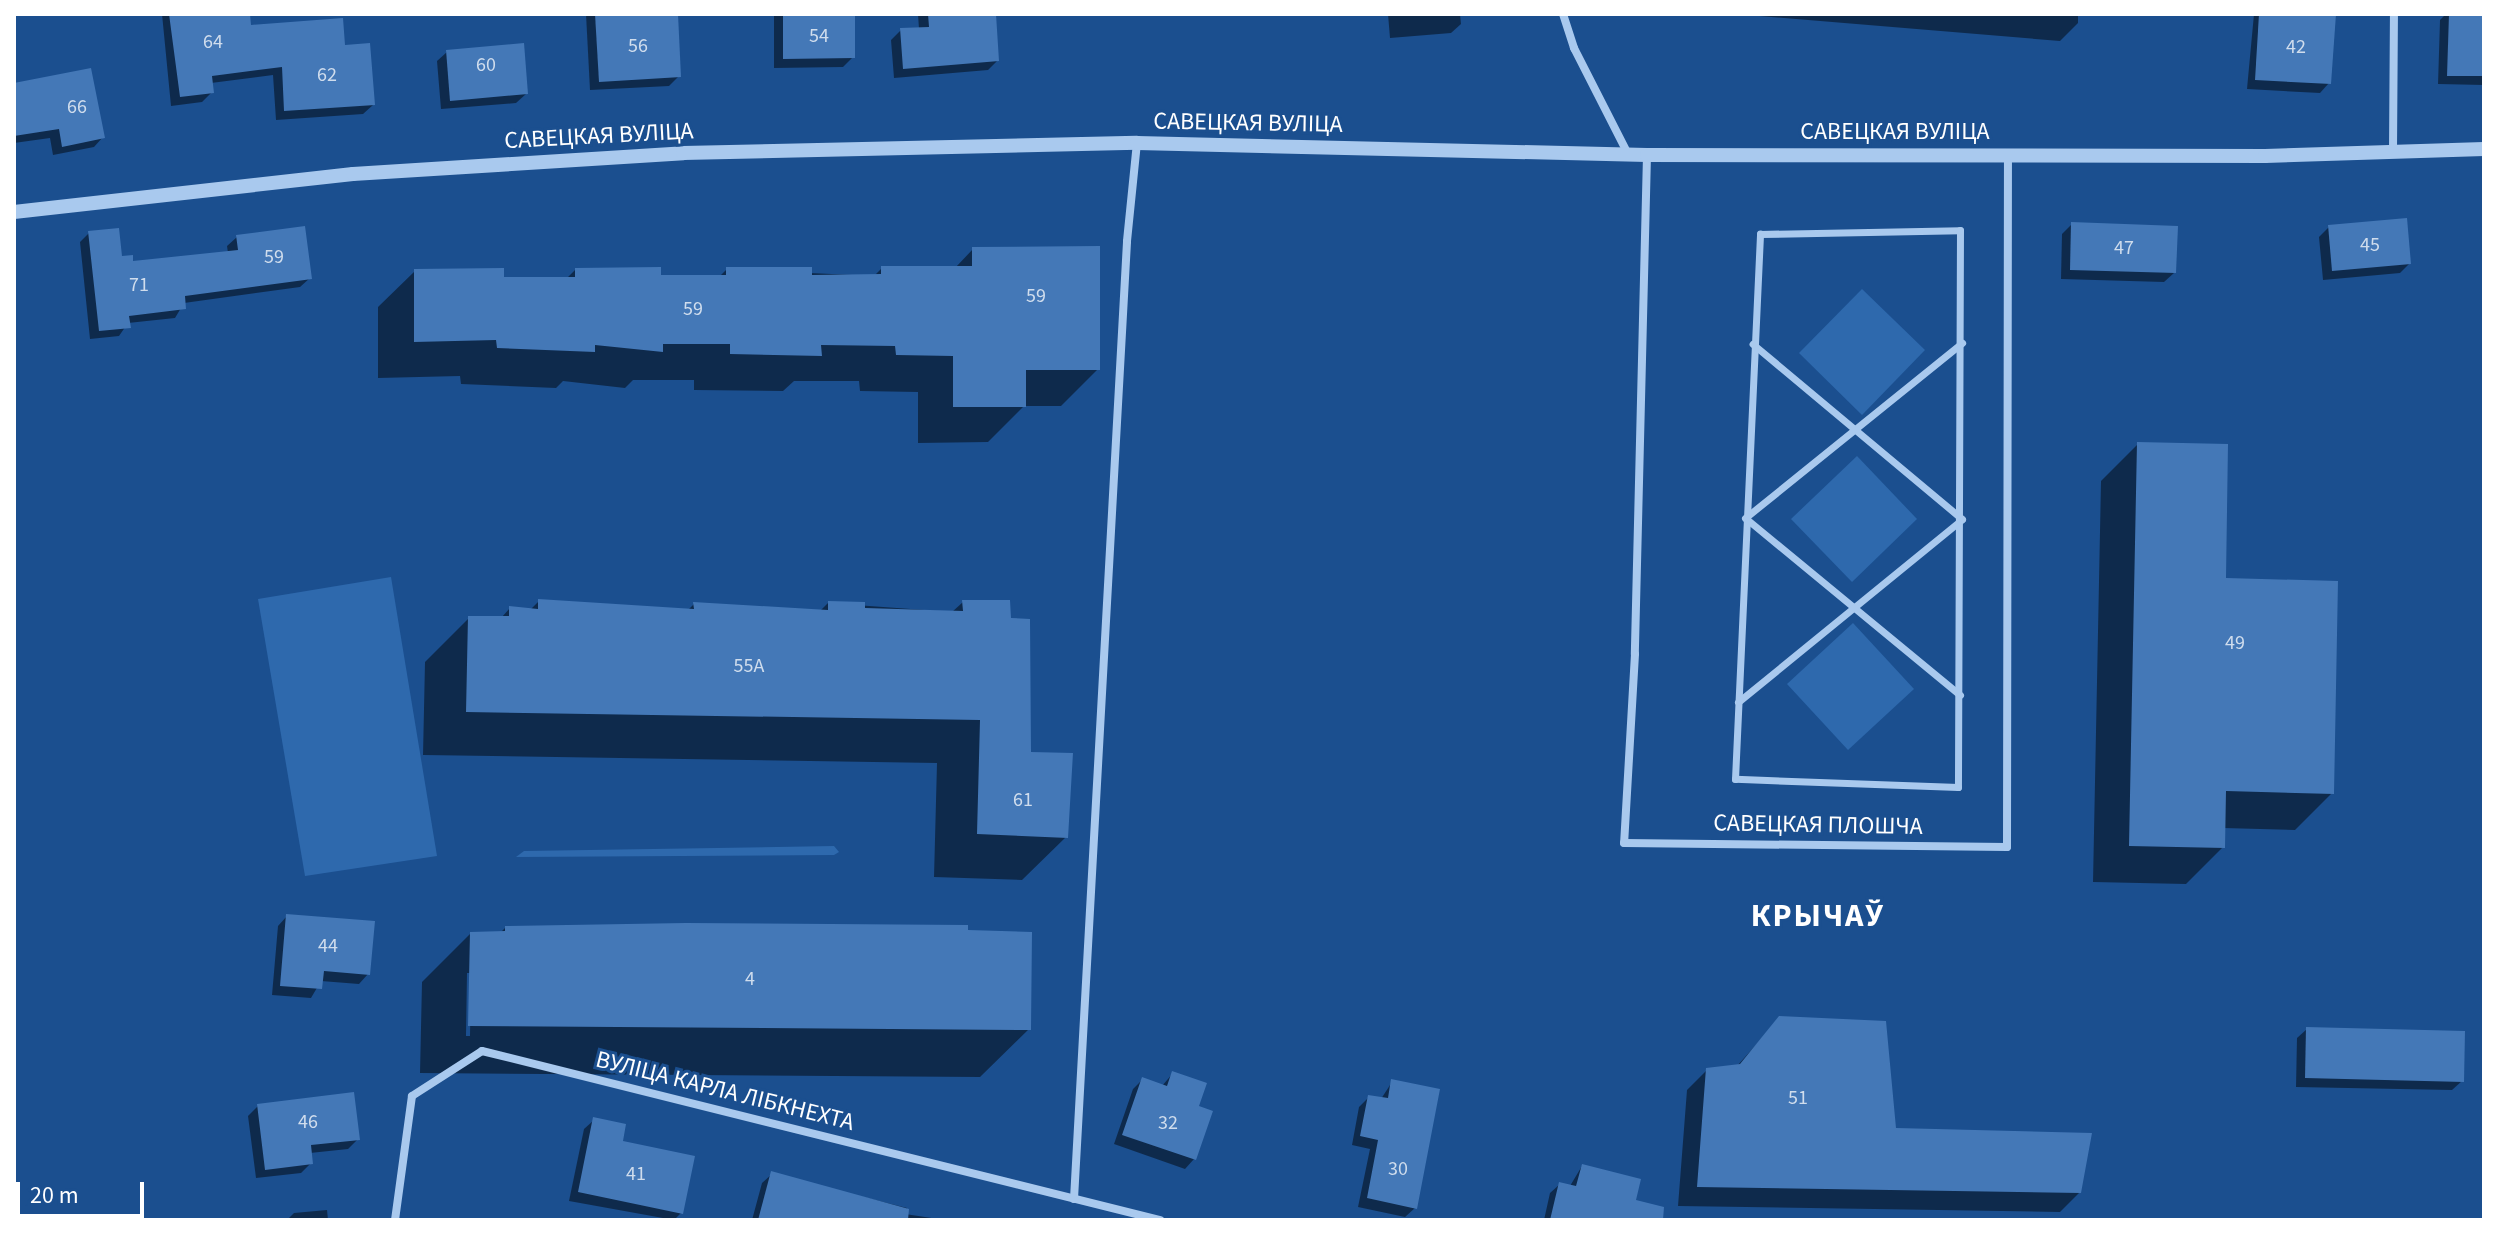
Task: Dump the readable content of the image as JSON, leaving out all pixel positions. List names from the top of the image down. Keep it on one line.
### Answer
{"streets":{"street":["САВЕЦКАЯ ВУЛІЦА","САВЕЦКАЯ ПЛОШЧА","ВУЛІЦА КАРЛА ЛІБКНЕХТА"]},"crossings":[["САВЕЦКАЯ ВУЛІЦА","САВЕЦКАЯ ПЛОШЧА"]],"districts":["КРЫЧАЎ"],"house_numbers":["54","64","56","42","60","62","66","45","47","59","71","59","59","49","55А","61","44","4","51","46","32","30","41"],"scale_bar":"20 m"}
